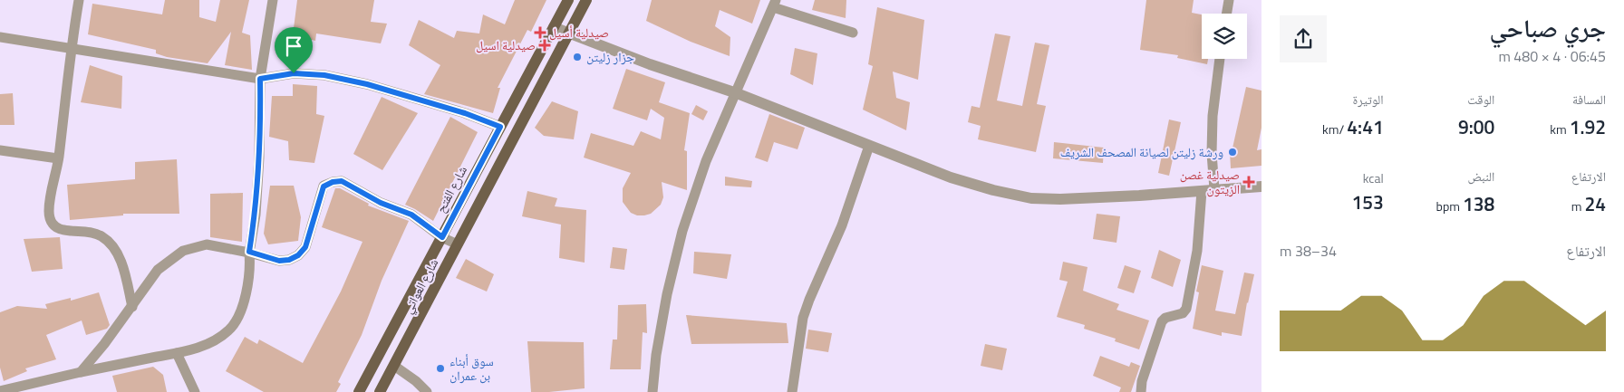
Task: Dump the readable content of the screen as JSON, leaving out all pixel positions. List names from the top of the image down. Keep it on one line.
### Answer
{"streets":{"main road":["شارع الفتح","شارع العواتي"]},"places":{"health":["صيدلية أسيل","صيدلية اسيل","صيدلية غصن الزيتون"],"other":["جزار زليتن","ورشة زليتن لصيانة المصحف الشريف","سوق أبناء بن عمران"]},"page":{"heading":["جري صباحي","06:45 · 4 × 480 m"],"stats":[["المسافة","1.92 km"],["الوقت","9:00"],["الوتيرة","4:41 /km"],["الارتفاع","24 m"],["النبض","138 bpm"],["kcal","153"]],"chart":["الارتفاع","34–38 m"]}}
